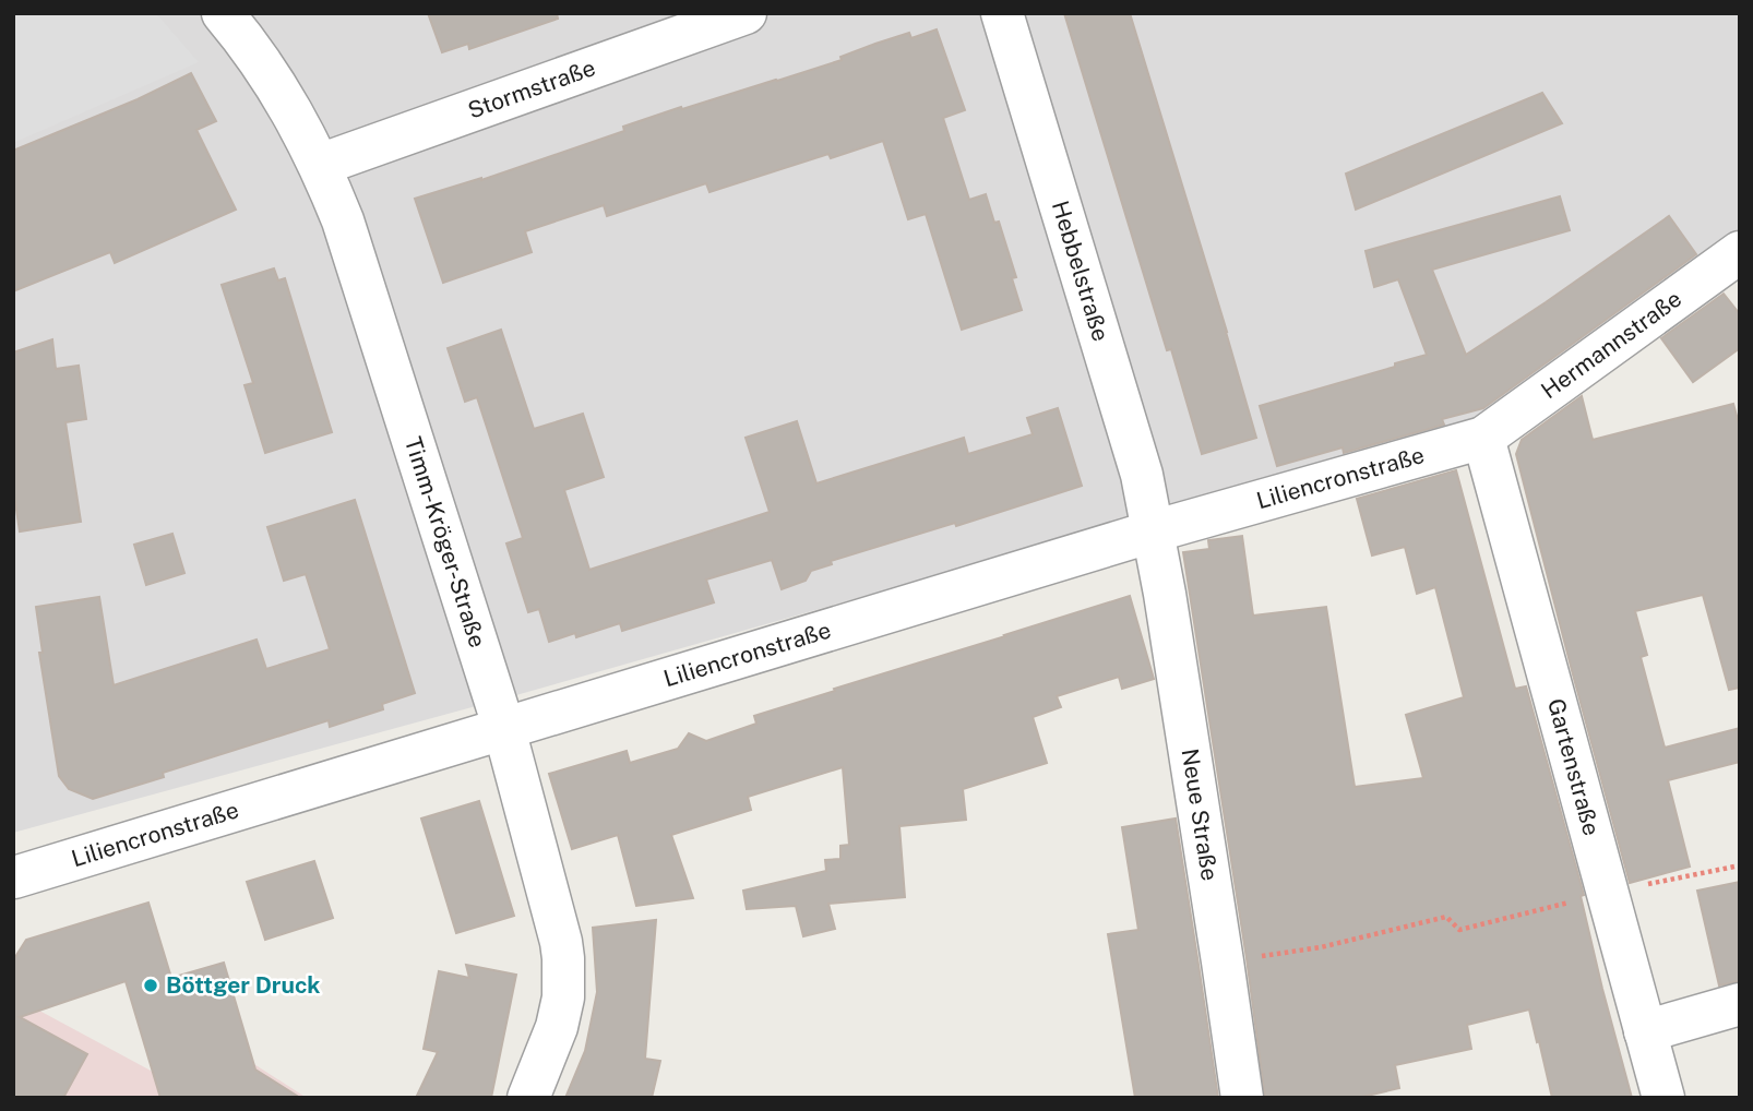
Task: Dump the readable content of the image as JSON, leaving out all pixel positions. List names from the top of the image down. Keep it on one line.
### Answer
{"streets":{"street":["Stormstraße","Hebbelstraße","Hermannstraße","Liliencronstraße","Timm-Kröger-Straße","Gartenstraße","Neue Straße"]},"crossings":[["Stormstraße","Timm-Kröger-Straße"],["Hebbelstraße","Liliencronstraße"],["Hebbelstraße","Neue Straße"],["Hermannstraße","Liliencronstraße"],["Hermannstraße","Gartenstraße"],["Liliencronstraße","Timm-Kröger-Straße"],["Liliencronstraße","Gartenstraße"],["Liliencronstraße","Neue Straße"]],"places":["Böttger Druck"]}
